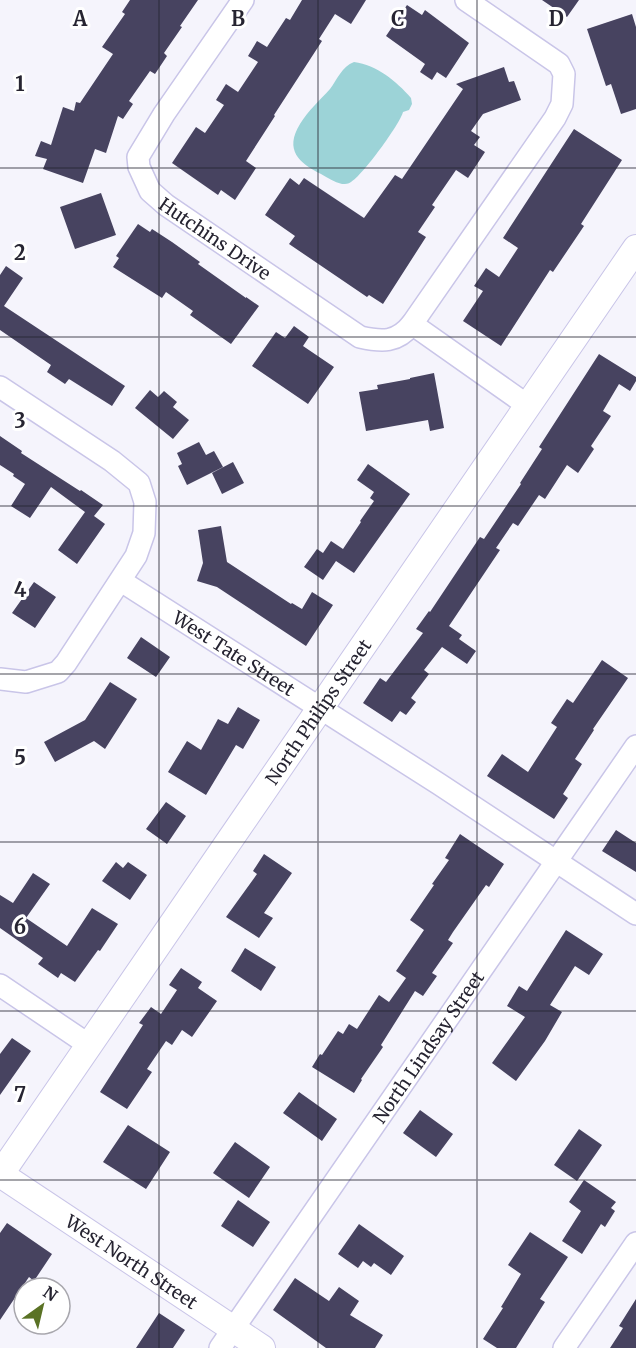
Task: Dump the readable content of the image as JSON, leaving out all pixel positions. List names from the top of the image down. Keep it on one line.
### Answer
{"streets":{"street":["Hutchins Drive","West Tate Street","North Philips Street","North Lindsay Street","West North Street"]},"crossings":[["West Tate Street","North Philips Street"],["West Tate Street","North Lindsay Street"],["North Philips Street","West North Street"],["North Lindsay Street","West North Street"]],"north":"top right","grid":{"columns":["A","B","C","D"],"rows":["1","2","3","4","5","6","7"]}}
